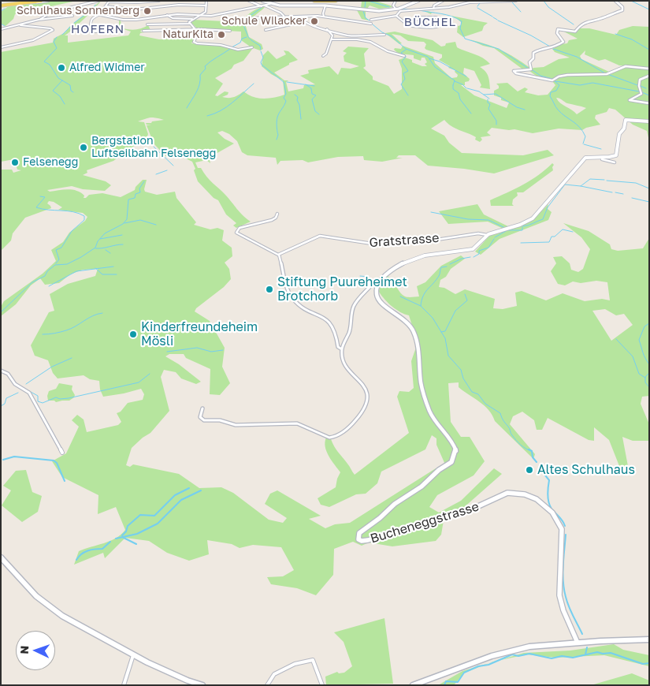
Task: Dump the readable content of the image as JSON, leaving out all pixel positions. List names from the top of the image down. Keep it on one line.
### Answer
{"streets":{"street":["Gratstrasse","Bucheneggstrasse"]},"districts":["BÜCHEL","HOFERN"],"places":["Schulhaus Sonnenberg","Schule Wilacker","NaturKita","Alfred Widmer","Bergstation Luftseilbahn Felsenegg","Felsenegg","Stiftung Puureheimet Brotchorb","Kinderfreundeheim Mösli","Altes Schulhaus"],"north":"left"}
